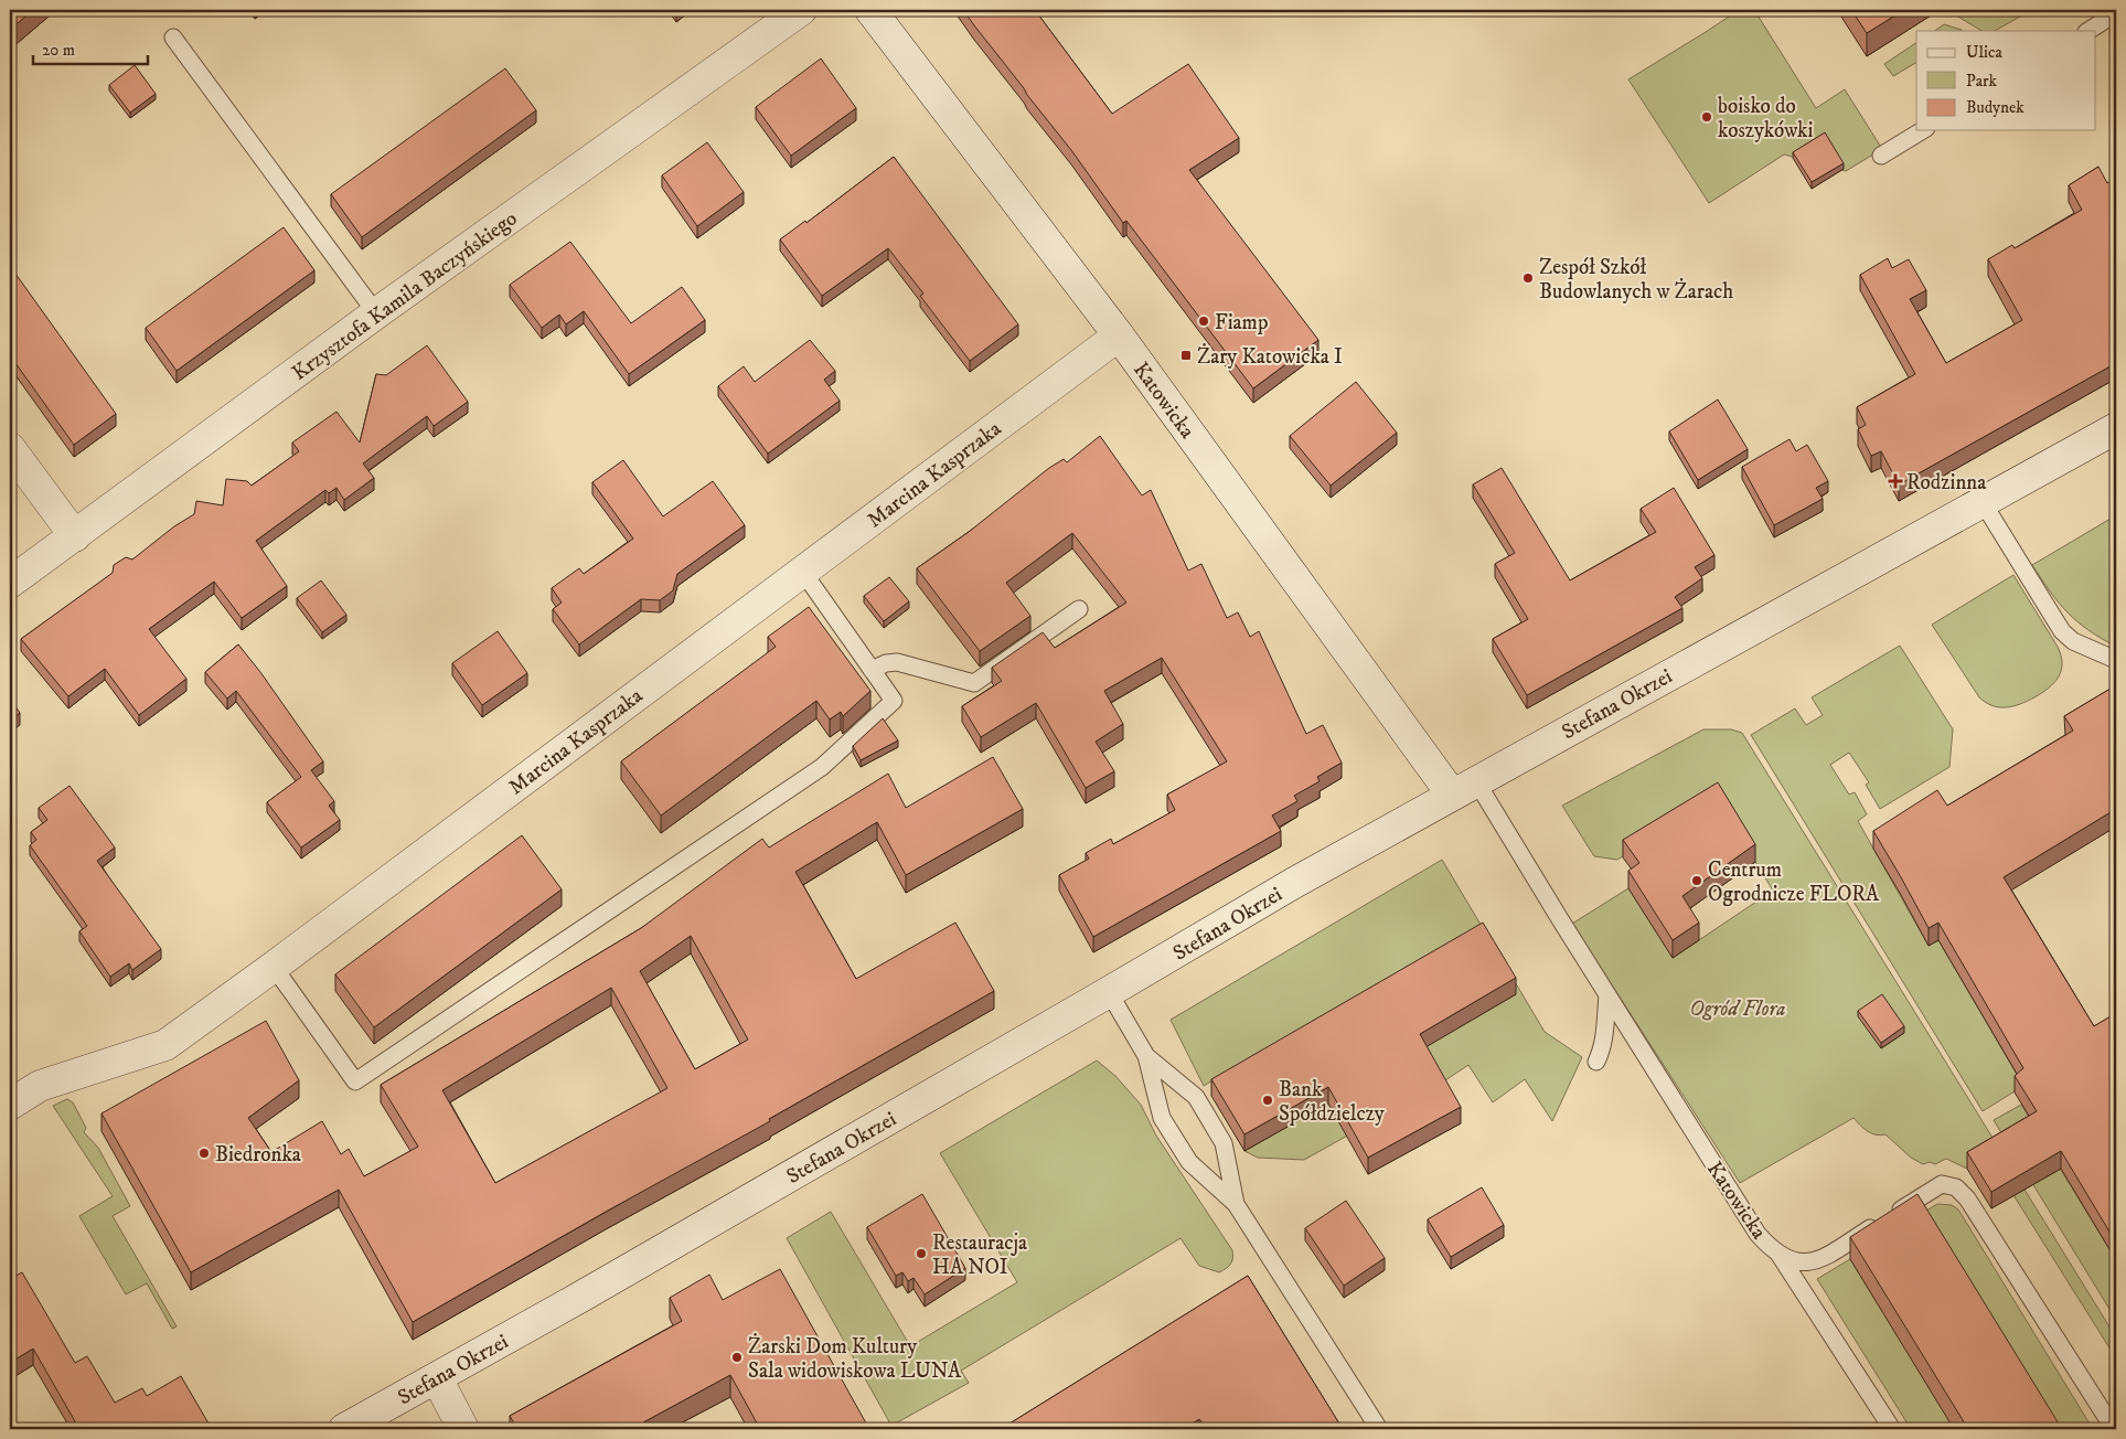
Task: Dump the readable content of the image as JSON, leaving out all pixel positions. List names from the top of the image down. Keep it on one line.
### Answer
{"streets":{"street":["Krzysztofa Kamila Baczyńskiego","Katowicka","Marcina Kasprzaka","Stefana Okrzei"]},"crossings":[["Katowicka","Marcina Kasprzaka"],["Katowicka","Stefana Okrzei"]],"parks":["Ogród Flora"],"places":{"other":["boisko do koszykówki","Zespół Szkół Budowlanych w Żarach","Fiamp","Centrum Ogrodnicze FLORA","Bank Spółdzielczy","Biedronka","Restauracja HA NOI","Żarski Dom Kultury Sala widowiskowa LUNA"],"transit":["Żary Katowicka I"],"health":["Rodzinna"]},"legend":["Ulica","Park","Budynek"],"scale_bar":"20 m"}
